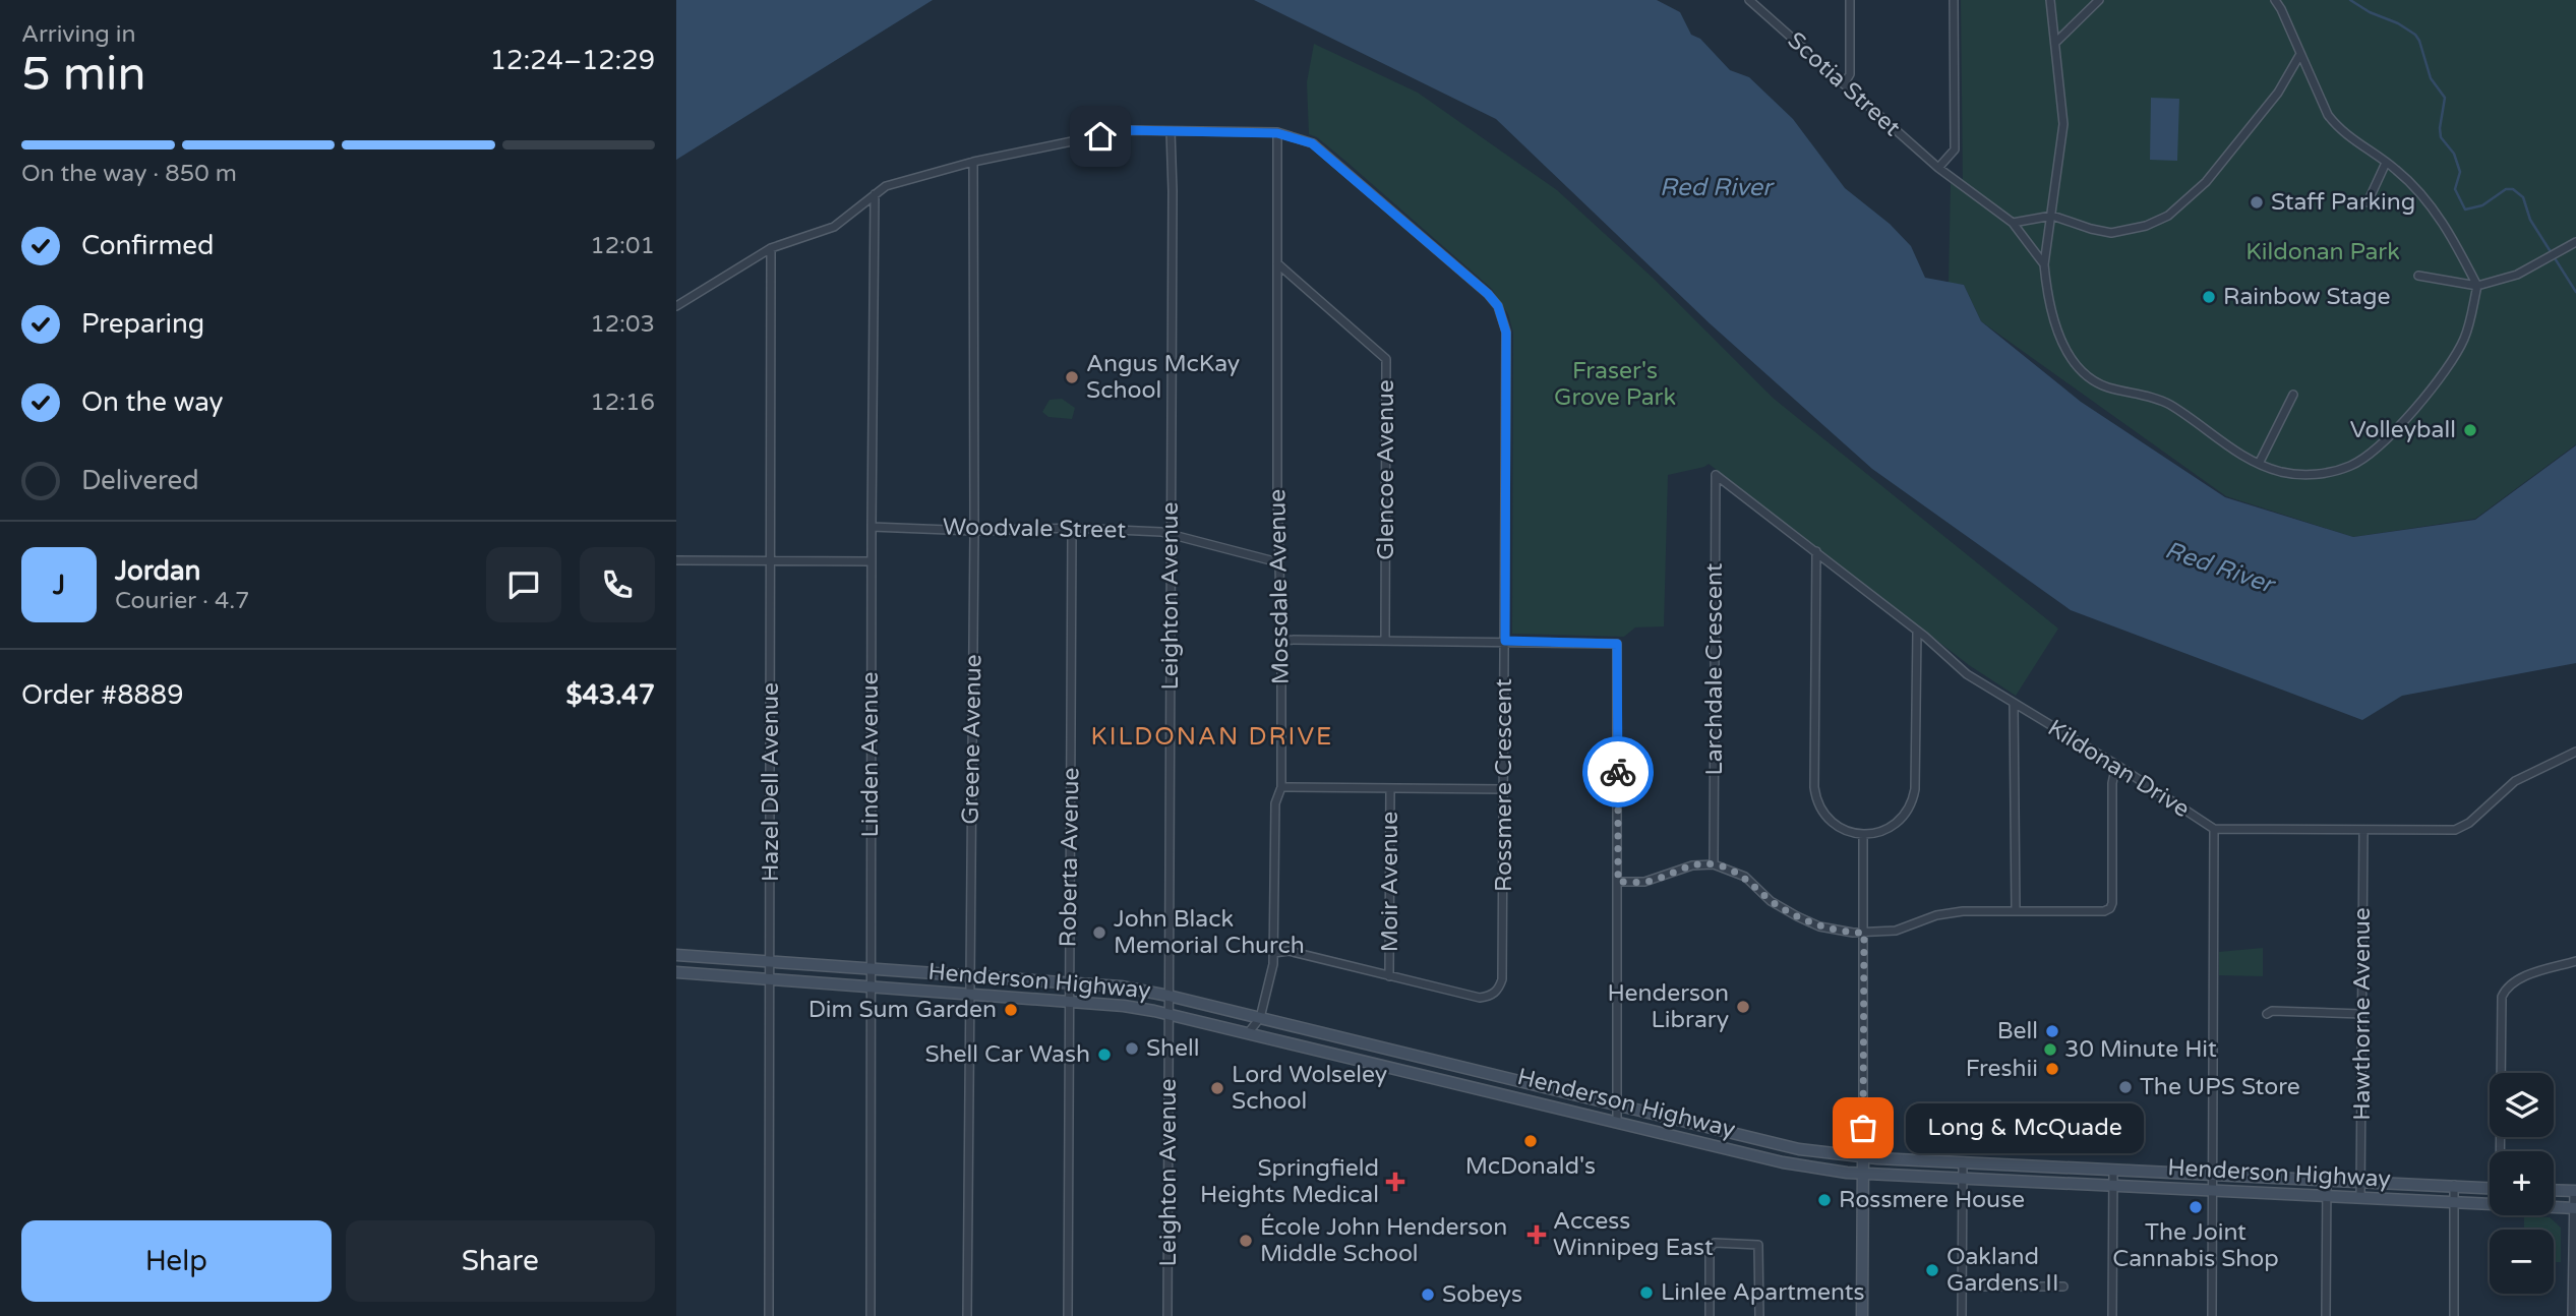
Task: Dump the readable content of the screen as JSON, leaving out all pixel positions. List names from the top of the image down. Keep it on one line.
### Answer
{"streets":{"main road":["Henderson Highway"],"street":["Scotia Street","Glencoe Avenue","Woodvale Street","Mossdale Avenue","Leighton Avenue","Larchdale Crescent","Greene Avenue","Linden Avenue","Kildonan Drive","Hazel Dell Avenue","Rossmere Crescent","Roberta Avenue","Moir Avenue","Hawthorne Avenue"]},"crossings":[["Glencoe Avenue","Mossdale Avenue"],["Woodvale Street","Mossdale Avenue"],["Woodvale Street","Leighton Avenue"],["Woodvale Street","Greene Avenue"],["Woodvale Street","Linden Avenue"],["Woodvale Street","Roberta Avenue"],["Mossdale Avenue","Rossmere Crescent"],["Mossdale Avenue","Henderson Highway"],["Leighton Avenue","Henderson Highway"],["Larchdale Crescent","Kildonan Drive"],["Greene Avenue","Henderson Highway"],["Linden Avenue","Henderson Highway"],["Kildonan Drive","Hawthorne Avenue"],["Hazel Dell Avenue","Henderson Highway"],["Rossmere Crescent","Moir Avenue"],["Roberta Avenue","Henderson Highway"],["Henderson Highway","Hawthorne Avenue"]],"districts":["KILDONAN DRIVE"],"water":["Red River"],"parks":["Kildonan Park","Fraser's Grove Park"],"places":{"other":["Staff Parking","Rainbow Stage","Angus McKay School","Volleyball","John Black Memorial Church","Henderson Library","Dim Sum Garden","Bell","Shell","30 Minute Hit","Shell Car Wash","Freshii","The UPS Store","Lord Wolseley School","Long & McQuade","McDonald's","Rossmere House","The Joint Cannabis Shop","École John Henderson Middle School","Oakland Gardens II","Linlee Apartments","Sobeys"],"health":["Springfield Heights Medical","Access Winnipeg East"]},"page":{"heading":["5 min","Arriving in","12:24–12:29"],"panel":["Jordan","Courier · 4.7","Order #8889","$43.47"],"bar":"On the way · 850 m","list":[["Confirmed","12:01"],["Preparing","12:03"],["On the way","12:16"],"Delivered"],"round":"J","map_buttons":["+","−"],"bubble":"Long & McQuade","buttons":["Help","Share"]}}
